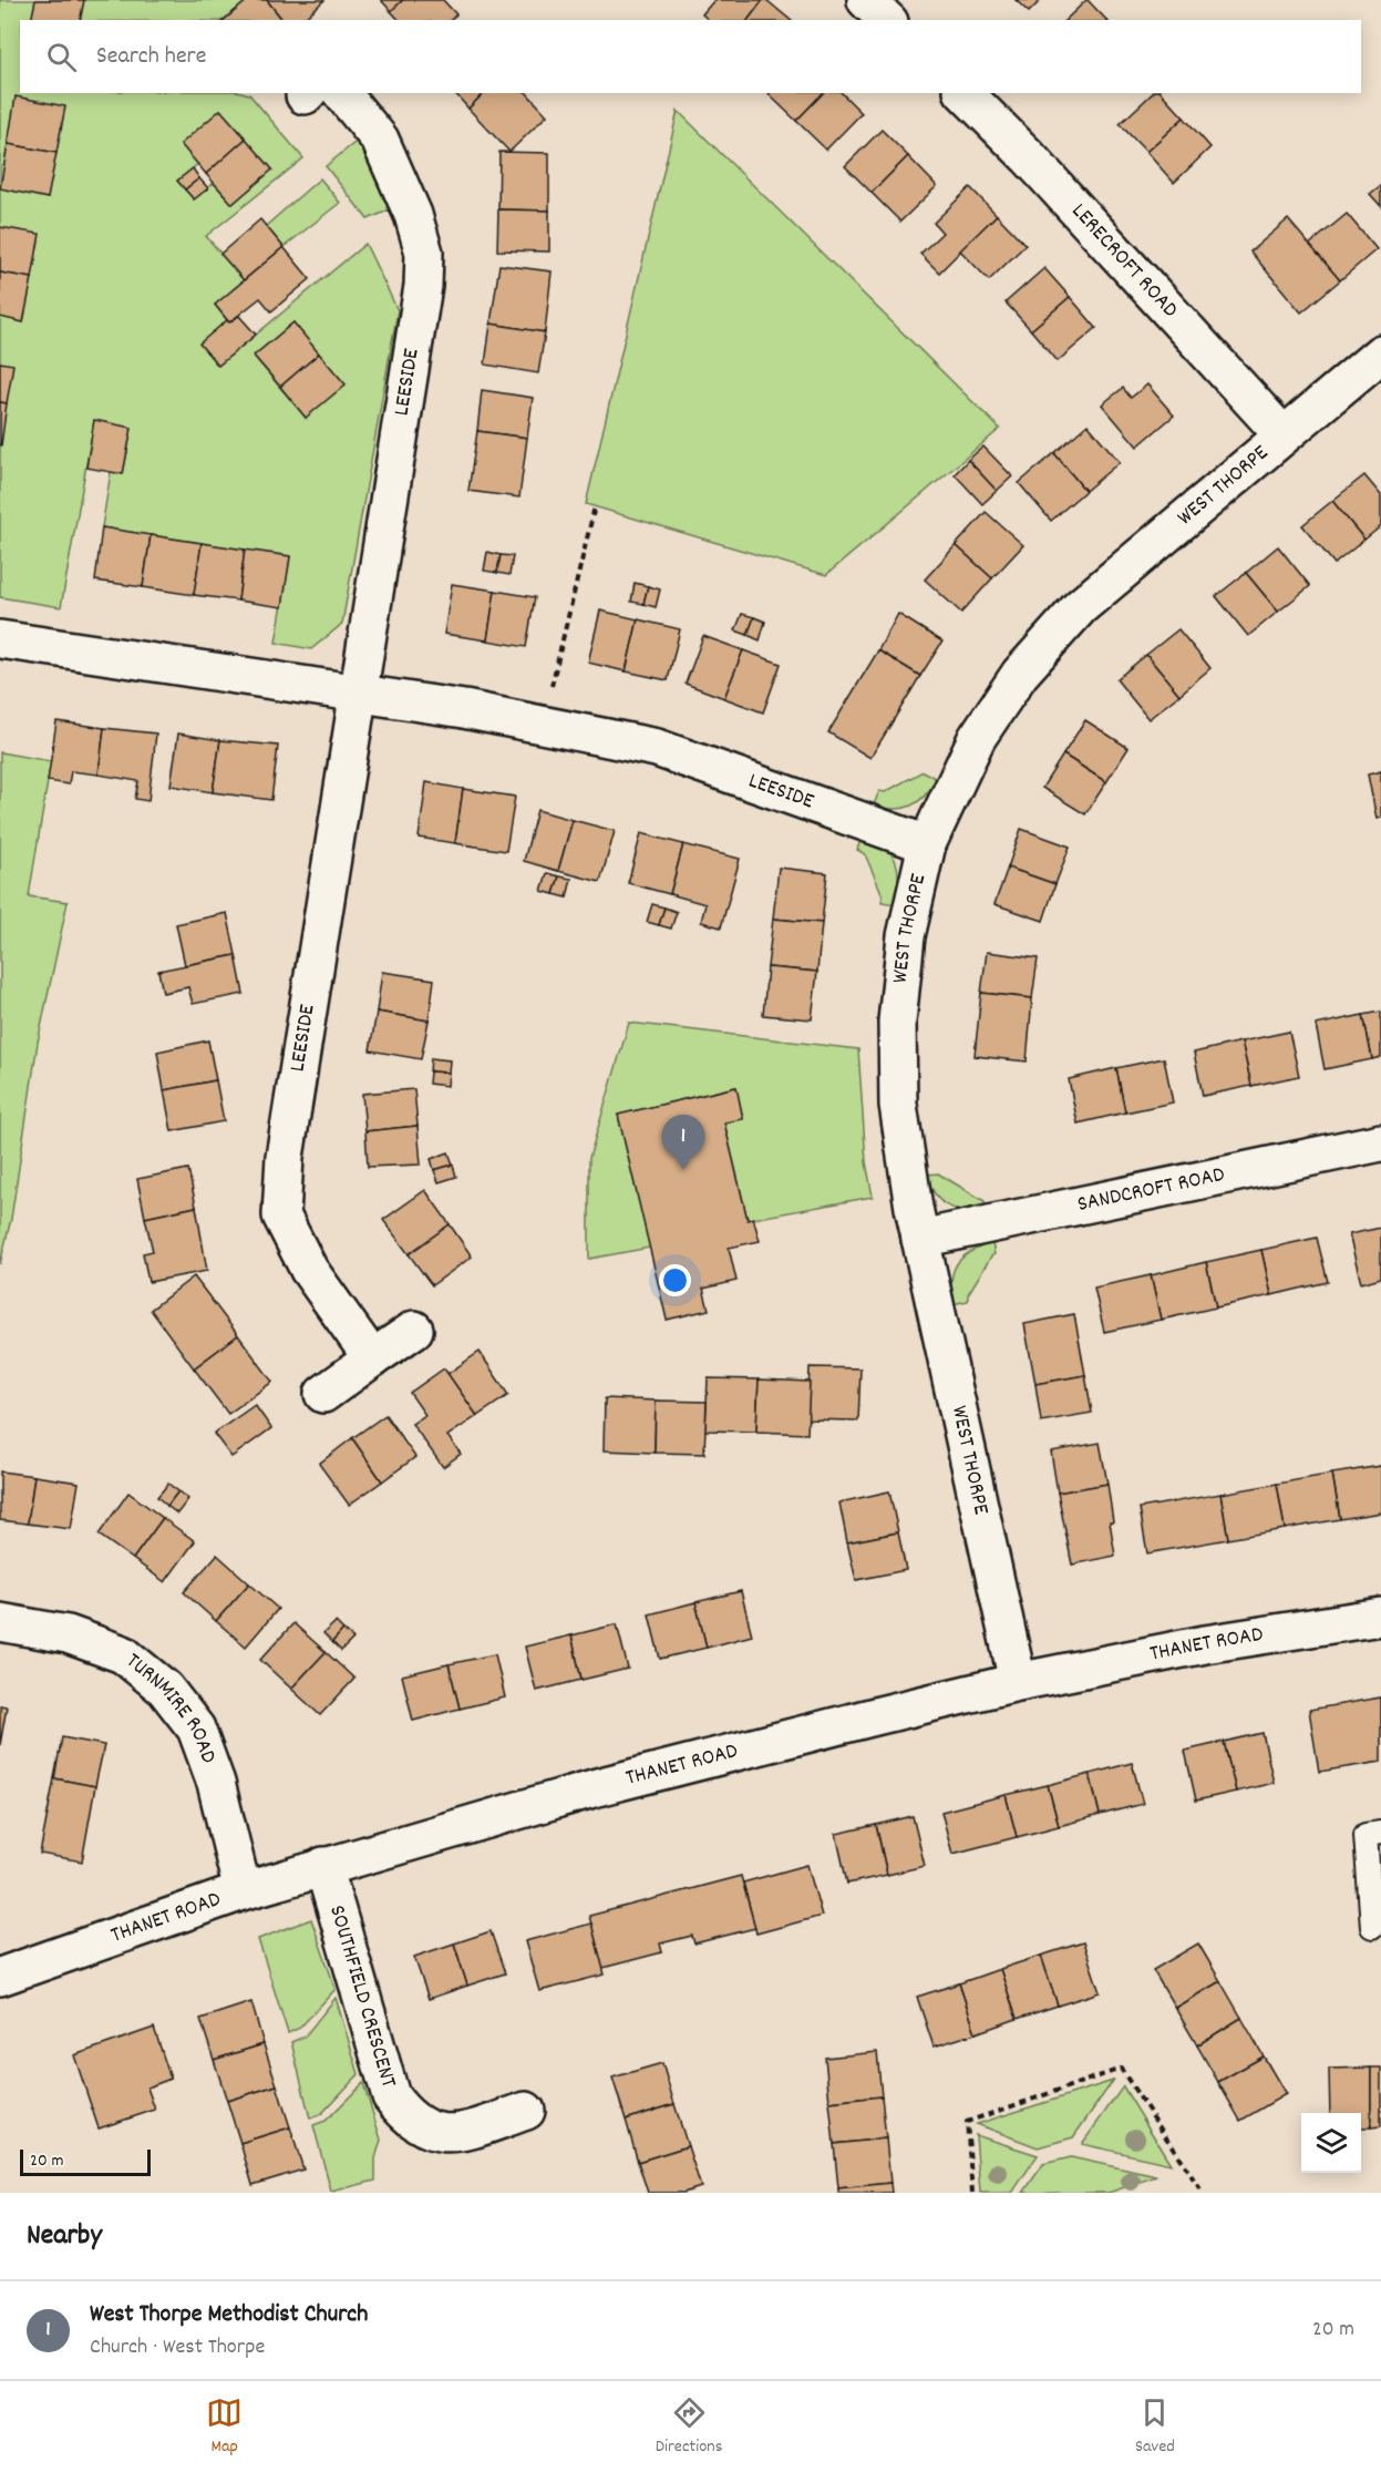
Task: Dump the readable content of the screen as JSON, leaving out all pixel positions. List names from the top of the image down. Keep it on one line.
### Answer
{"streets":{"street":["LERECROFT ROAD","LEESIDE","WEST THORPE","SANDCROFT ROAD","THANET ROAD","TURNMIRE ROAD","SOUTHFIELD CRESCENT"]},"crossings":[["LERECROFT ROAD","WEST THORPE"],["LEESIDE","WEST THORPE"],["WEST THORPE","SANDCROFT ROAD"],["WEST THORPE","THANET ROAD"],["THANET ROAD","TURNMIRE ROAD"],["THANET ROAD","SOUTHFIELD CRESCENT"]],"scale_bar":"20 m","page":{"search":"Search here","pins":"1","scale":"20 m","heading":"Nearby","list":[{"mark":"1","name":"West Thorpe Methodist Church","note":"Church · West Thorpe","value":"20 m"}],"nav":["Map","Directions","Saved"]}}
